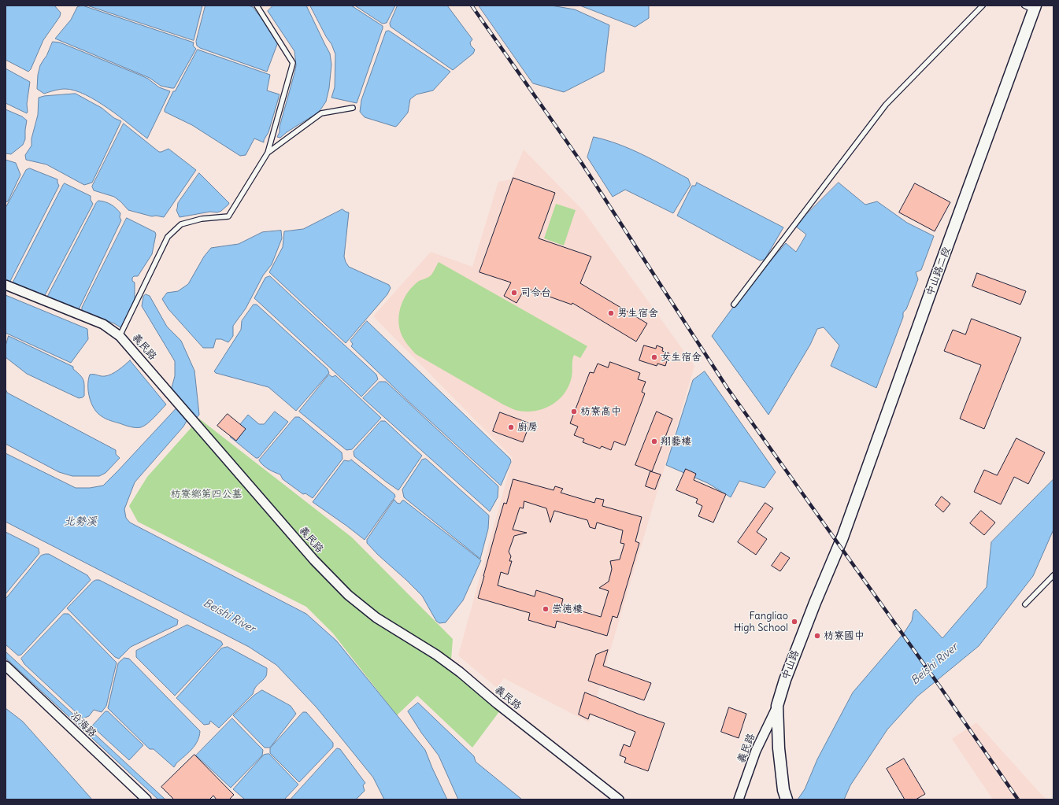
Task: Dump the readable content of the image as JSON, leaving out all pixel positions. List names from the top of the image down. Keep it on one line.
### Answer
{"streets":{"street":["中山路二段","義民路","中山路","沿海路"]},"crossings":[["中山路二段","中山路"],["義民路","中山路"]],"water":["北勢溪","Beishi River"],"parks":["枋寮鄉第四公墓"],"places":["司令台","男生宿舍","女生宿舍","枋寮高中","廚房","翔藝樓","崇德樓","Fangliao High School","枋寮國中"]}
